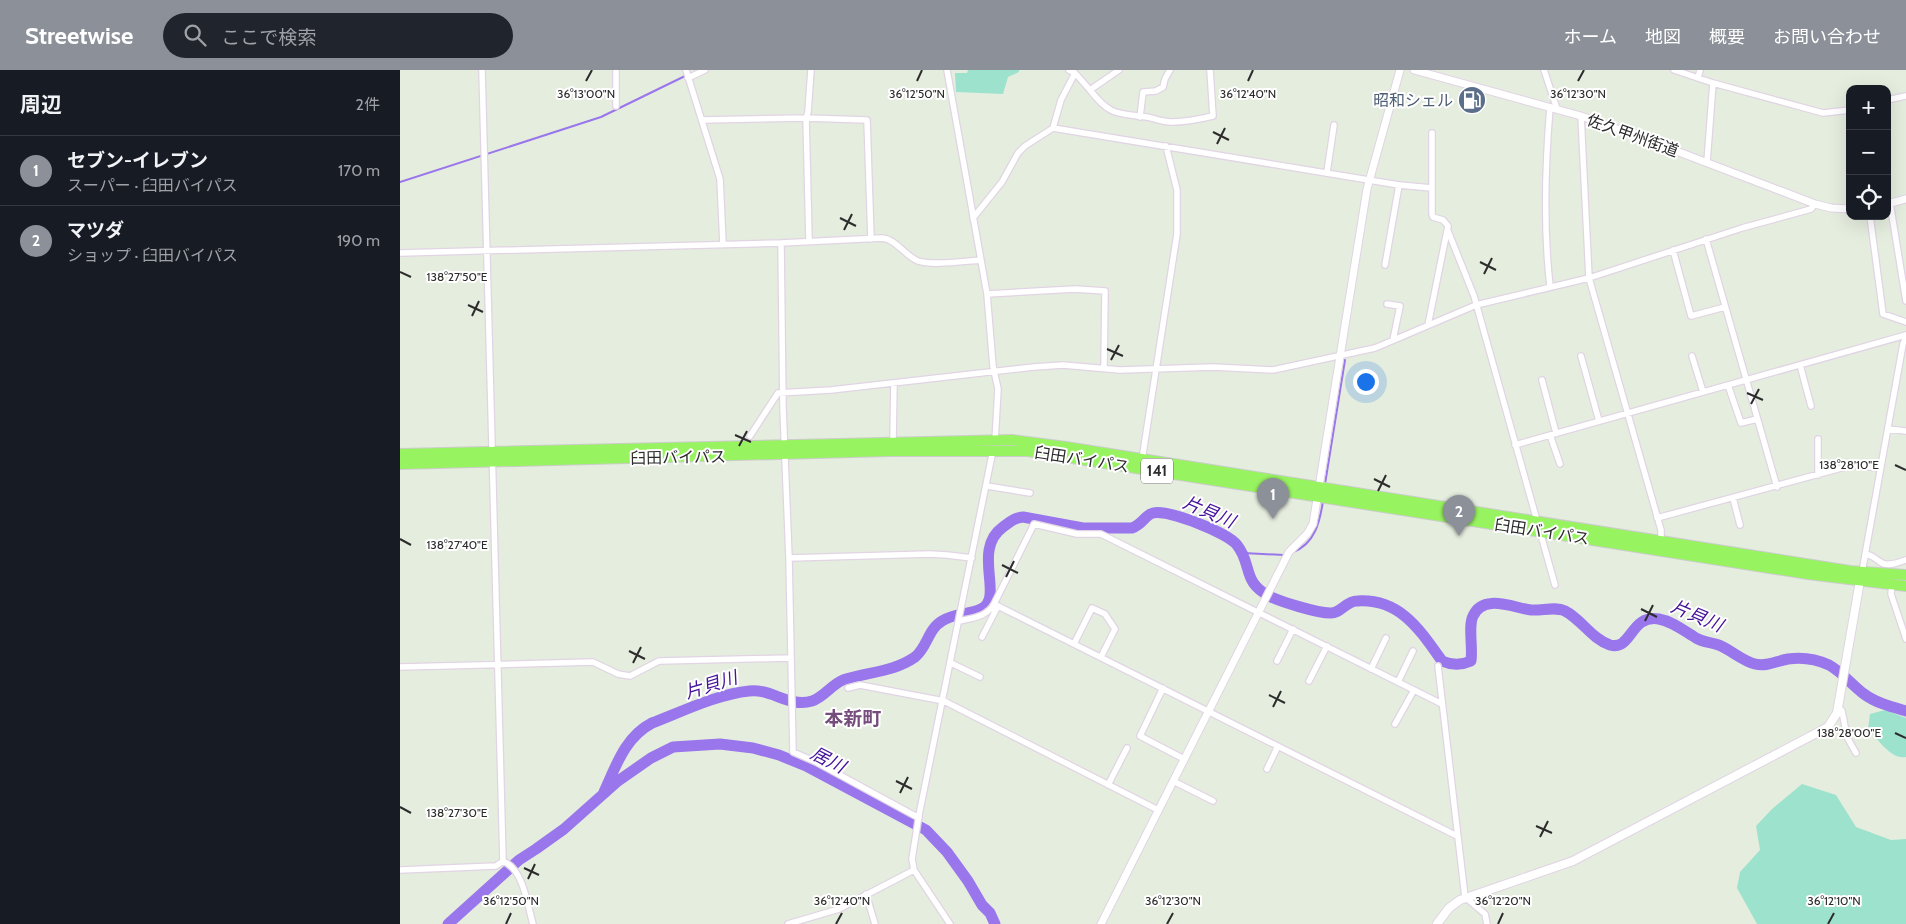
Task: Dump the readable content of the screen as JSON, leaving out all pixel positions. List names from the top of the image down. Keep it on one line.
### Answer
{"streets":{"highway":["臼田バイパス","141"],"street":["佐久甲州街道"]},"districts":["本新町"],"water":["片貝川","居川"],"places":{"fuel station":["昭和シェル"]},"page":{"header":"Streetwise","search":"ここで検索","nav":["ホーム","地図","概要","お問い合わせ"],"heading":["周辺","2件"],"map_buttons":["+","−"],"list":[{"mark":"1","name":"セブン-イレブン","note":"スーパー · 臼田バイパス","value":"170 m"},{"mark":"2","name":"マツダ","note":"ショップ · 臼田バイパス","value":"190 m"}],"pins":["1","2"]},"coordinates":["36°13'00\"N","36°12'50\"N","36°12'40\"N","36°12'30\"N","138°27'50\"E","138°28'10\"E","138°27'40\"E","138°28'00\"E","138°27'30\"E","36°12'20\"N","36°12'10\"N"]}
